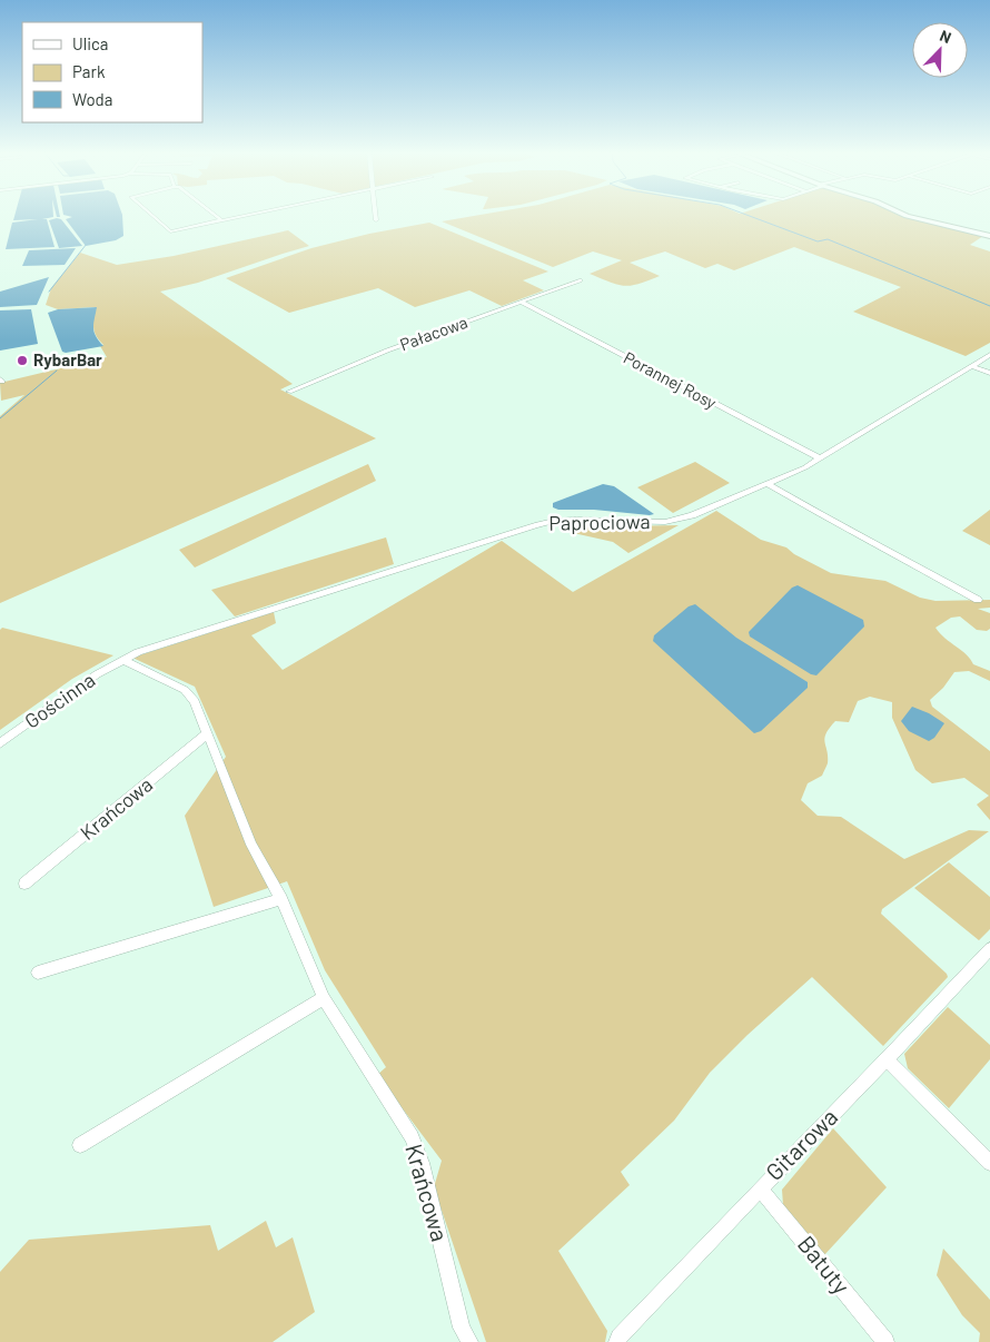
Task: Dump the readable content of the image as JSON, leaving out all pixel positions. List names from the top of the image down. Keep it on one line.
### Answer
{"streets":{"street":["Pałacowa","Porannej Rosy","Paprociowa","Gościnna","Krańcowa","Gitarowa","Batuty"]},"crossings":[["Pałacowa","Porannej Rosy"],["Porannej Rosy","Paprociowa"],["Paprociowa","Gościnna"],["Paprociowa","Krańcowa"],["Gościnna","Krańcowa"],["Gitarowa","Batuty"]],"places":["RybarBar"],"legend":["Ulica","Park","Woda"],"north":"top right"}
